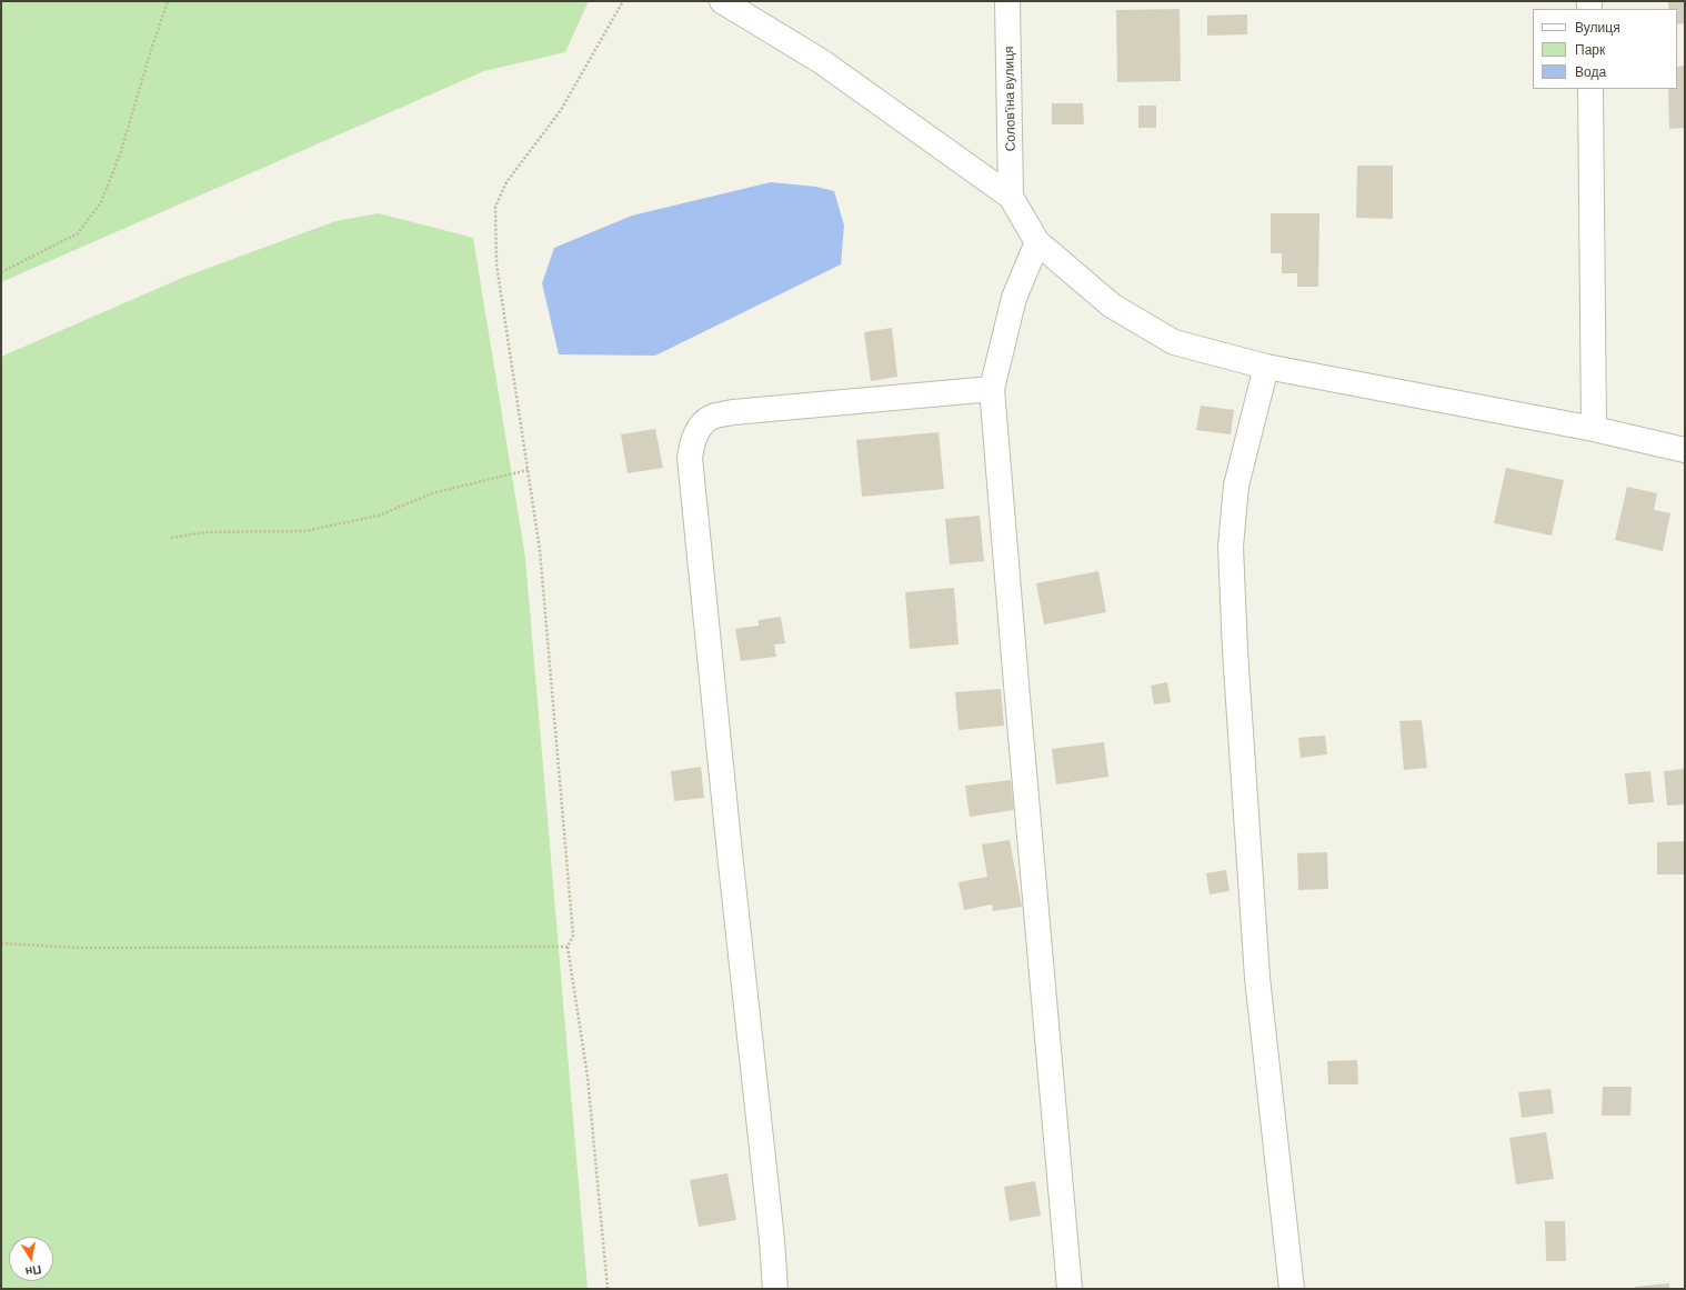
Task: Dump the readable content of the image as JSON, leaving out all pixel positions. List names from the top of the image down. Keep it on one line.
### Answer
{"streets":{"street":["Соловʼїна вулиця"]},"legend":["Вулиця","Парк","Вода"],"north":"bottom"}
